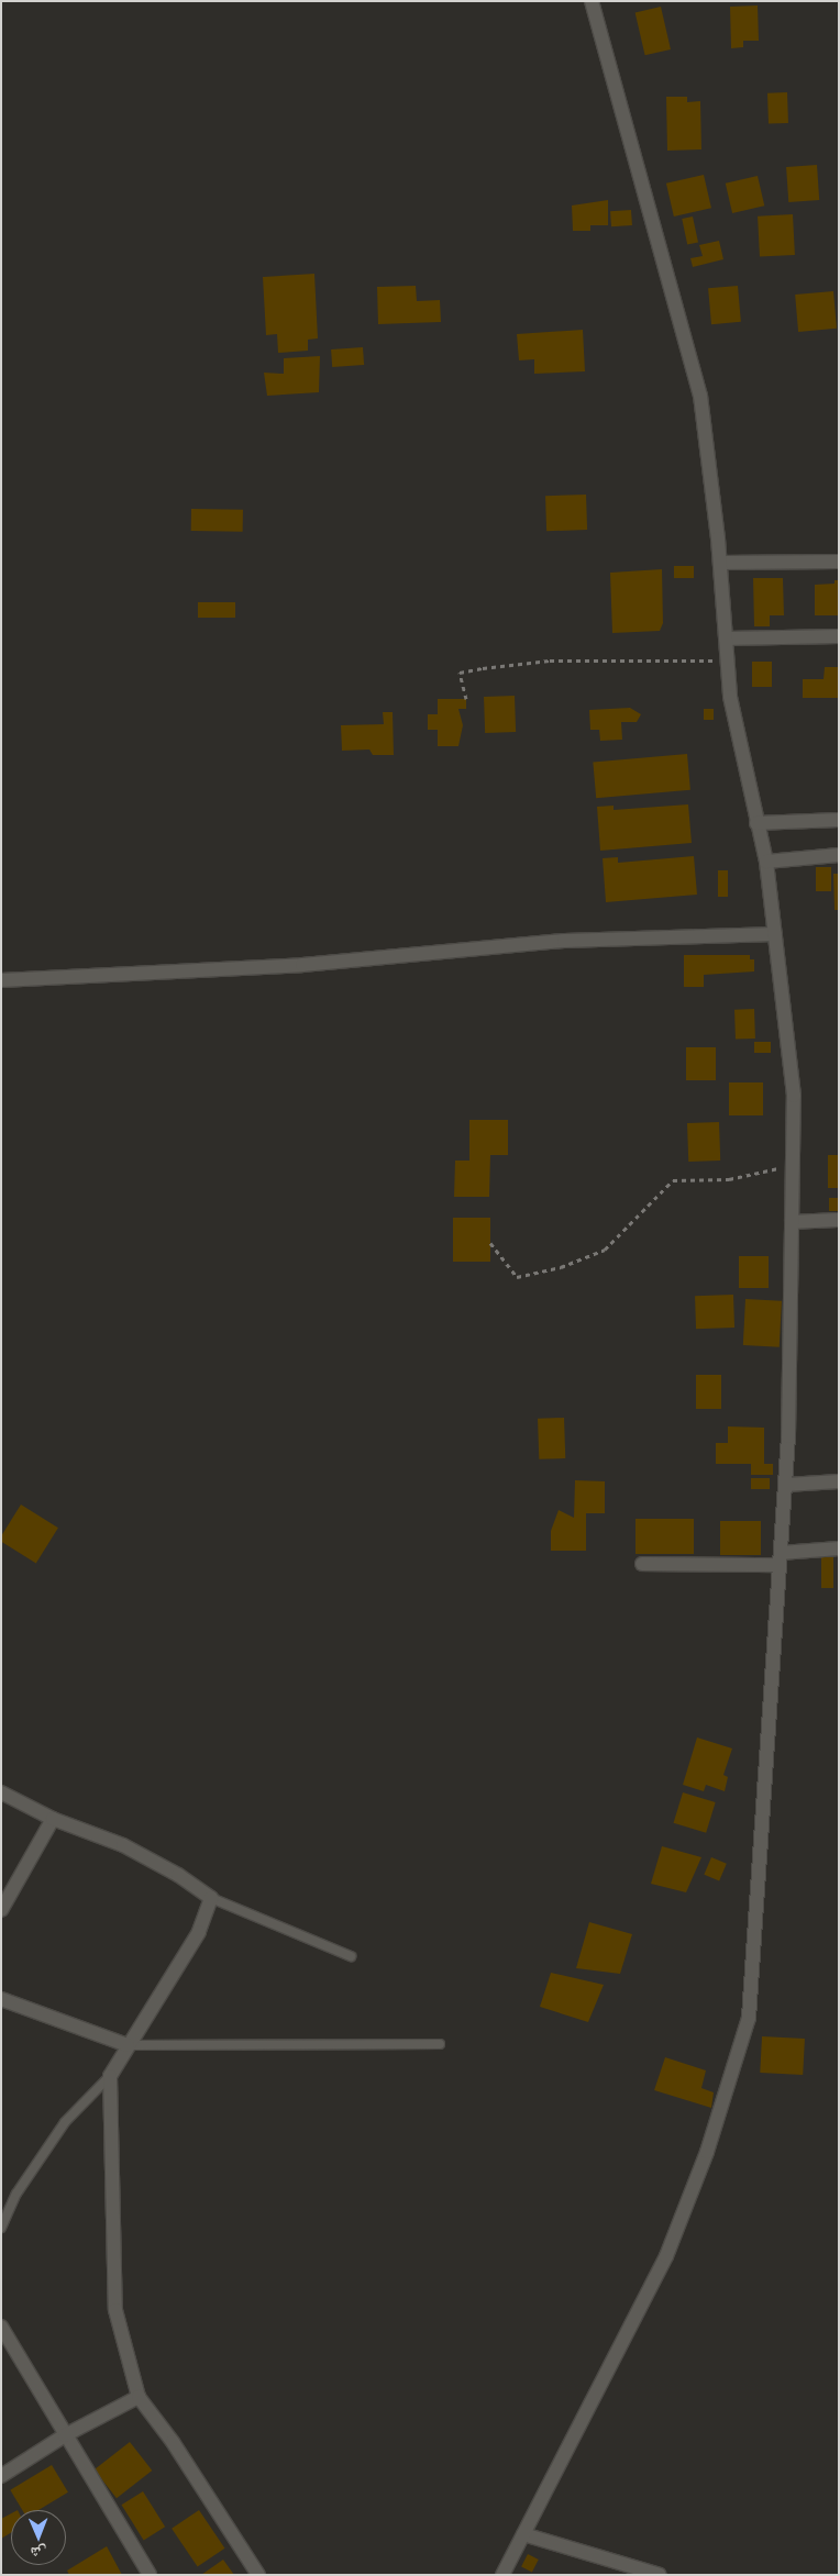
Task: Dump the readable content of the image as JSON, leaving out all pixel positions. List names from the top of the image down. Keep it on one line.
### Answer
{"north":"bottom"}
